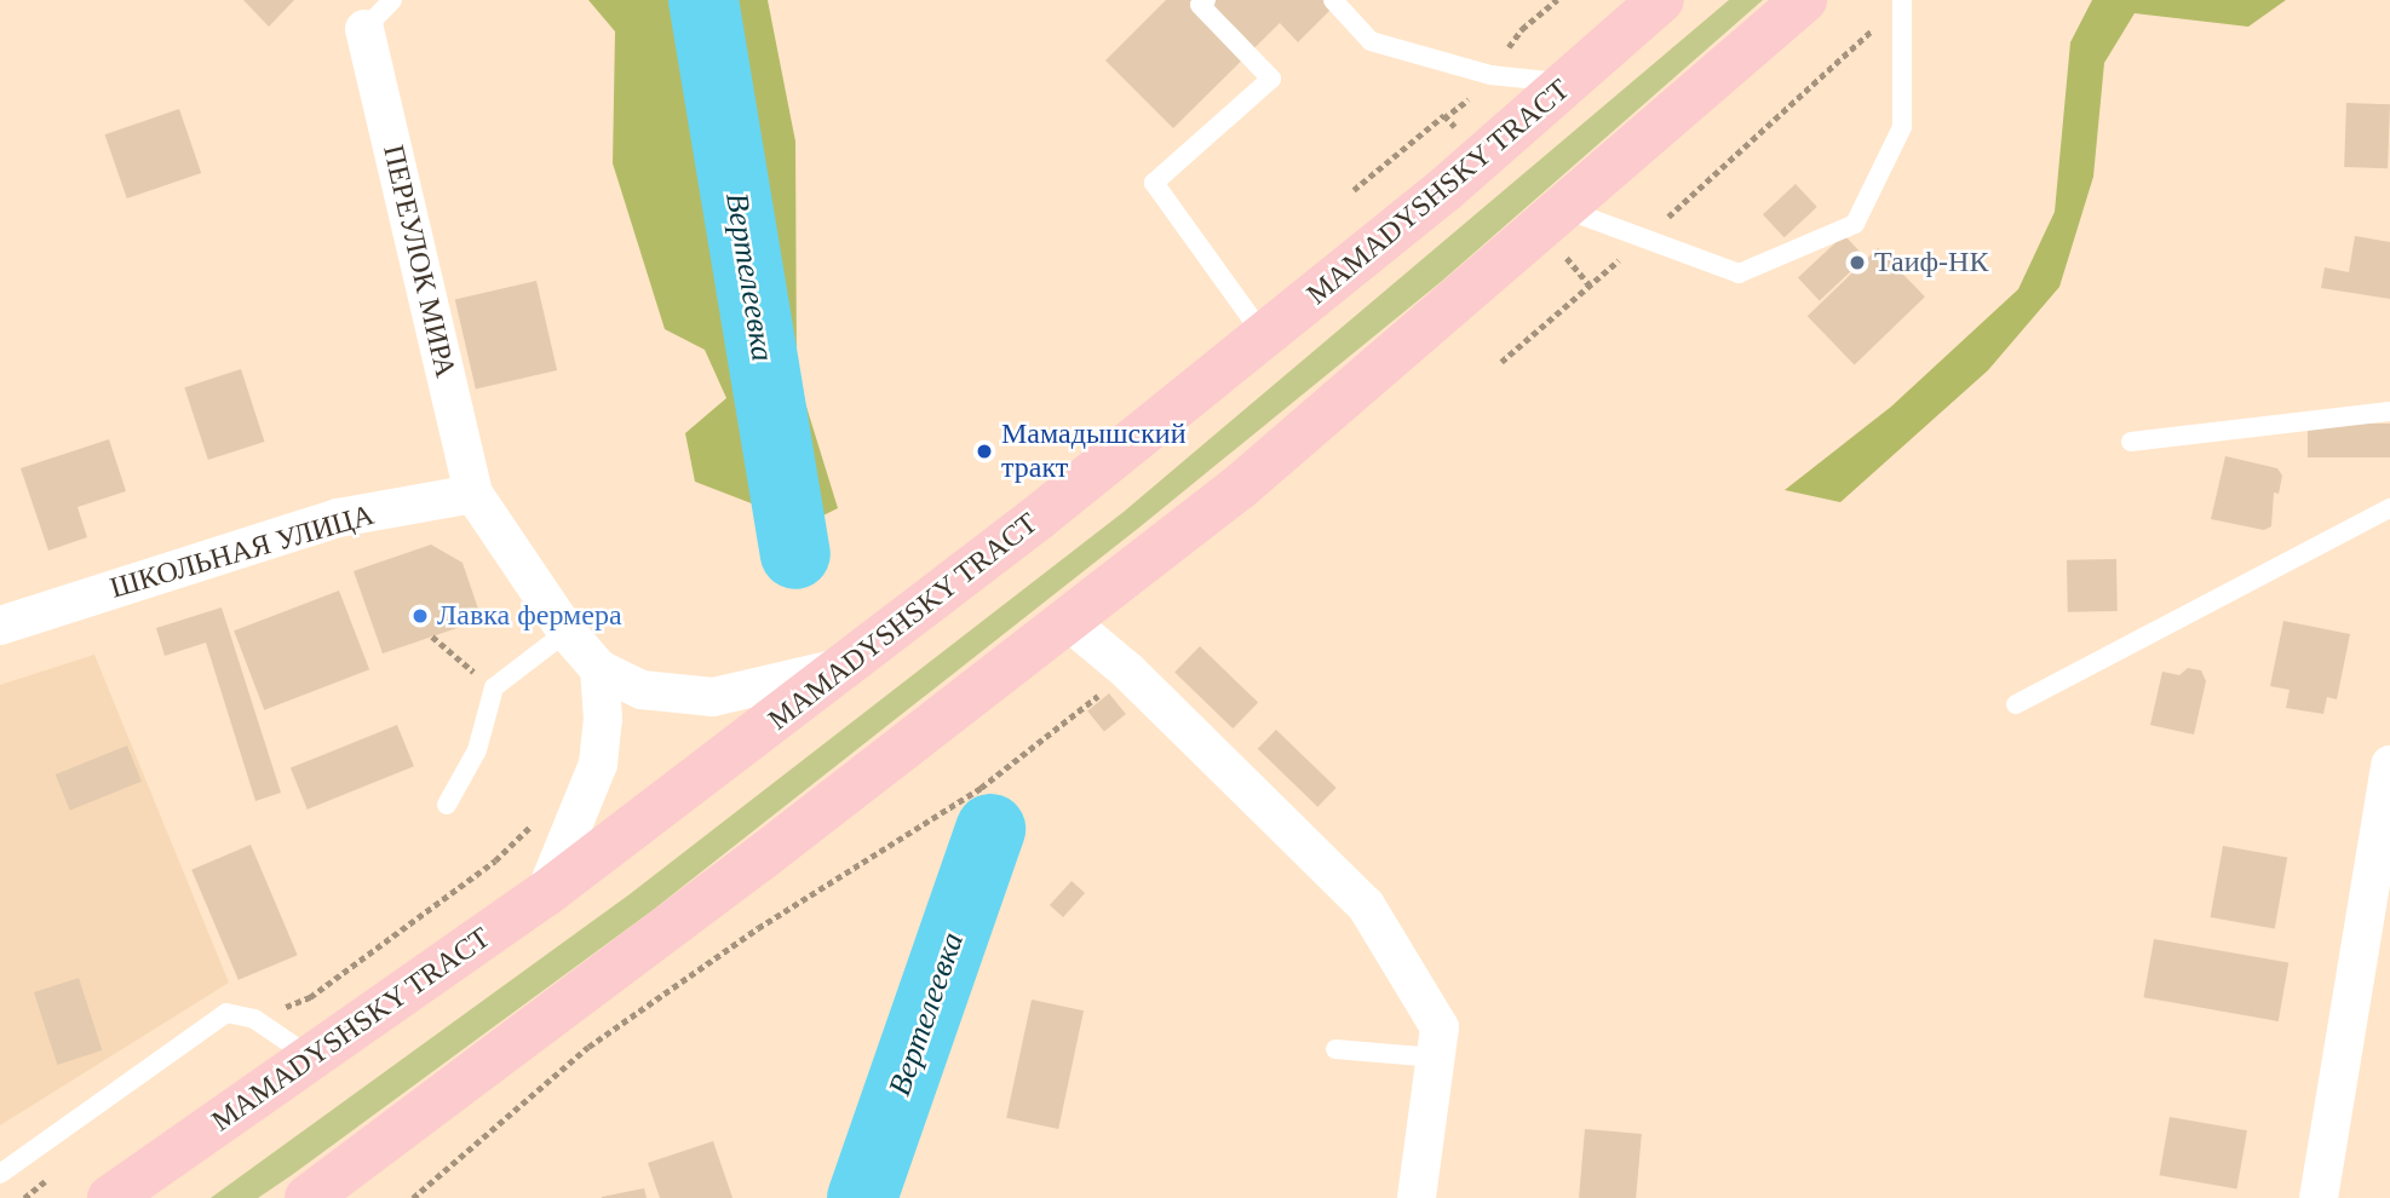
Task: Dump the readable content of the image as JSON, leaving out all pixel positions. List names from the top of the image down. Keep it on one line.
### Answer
{"streets":{"main road":["MAMADYSHSKY TRACT"],"street":["ПЕРЕУЛОК МИРА","ШКОЛЬНАЯ УЛИЦА"]},"crossings":[["ПЕРЕУЛОК МИРА","ШКОЛЬНАЯ УЛИЦА"]],"water":["Вертелеевка"],"places":["Таиф-НК","Мамадышский тракт","Лавка фермера"]}
